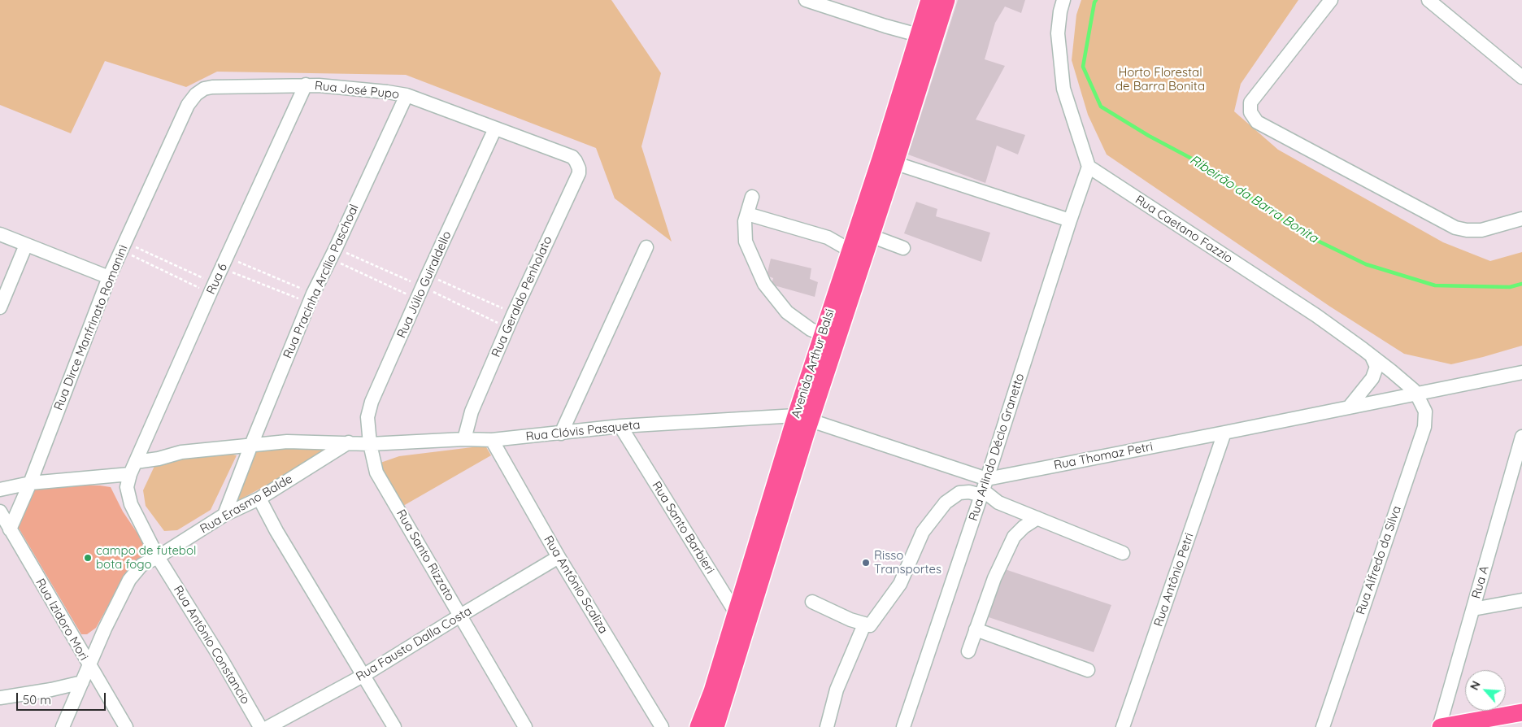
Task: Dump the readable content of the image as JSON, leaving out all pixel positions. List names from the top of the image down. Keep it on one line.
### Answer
{"streets":{"main road":["Avenida Arthur Balsi"],"street":["Rua José Pupo","Rua Caetano Fazzio","Rua 6","Rua Pracinha Arcílio Paschoal","Rua Júlio Guiraldello","Rua Geraldo Penholato","Rua Dirce Manfrinato Romanini","Rua Clóvis Pasqueta","Rua Arlindo Décio Granetto","Rua Thomaz Petri","Rua Erasmo Balde","Rua Santo Barbieri","Rua Santo Rizzato","Rua Alfredo da Silva","Rua Antônio Petri","Rua A","Rua Antônio Scaliza","Rua Izidoro Mori","Rua Fausto Dalla Costa","Rua Antônio Constancio"]},"crossings":[["Rua José Pupo","Rua 6"],["Rua José Pupo","Rua Pracinha Arcílio Paschoal"],["Rua José Pupo","Rua Júlio Guiraldello"],["Rua José Pupo","Rua Geraldo Penholato"],["Rua José Pupo","Rua Dirce Manfrinato Romanini"],["Rua Caetano Fazzio","Rua Arlindo Décio Granetto"],["Rua Caetano Fazzio","Rua Thomaz Petri"],["Rua Caetano Fazzio","Rua Alfredo da Silva"],["Rua 6","Rua Antônio Constancio"],["Rua Pracinha Arcílio Paschoal","Rua Erasmo Balde"],["Rua Júlio Guiraldello","Rua Clóvis Pasqueta"],["Rua Júlio Guiraldello","Rua Santo Rizzato"],["Rua Geraldo Penholato","Rua Clóvis Pasqueta"],["Rua Dirce Manfrinato Romanini","Rua Izidoro Mori"],["Avenida Arthur Balsi","Rua Clóvis Pasqueta"],["Avenida Arthur Balsi","Rua Thomaz Petri"],["Avenida Arthur Balsi","Rua Santo Barbieri"],["Rua Clóvis Pasqueta","Rua Thomaz Petri"],["Rua Clóvis Pasqueta","Rua Santo Barbieri"],["Rua Clóvis Pasqueta","Rua Santo Rizzato"],["Rua Clóvis Pasqueta","Rua Antônio Scaliza"],["Rua Arlindo Décio Granetto","Rua Thomaz Petri"],["Rua Thomaz Petri","Rua Alfredo da Silva"],["Rua Thomaz Petri","Rua Antônio Petri"],["Rua Erasmo Balde","Rua Izidoro Mori"],["Rua Erasmo Balde","Rua Antônio Constancio"],["Rua Santo Rizzato","Rua Fausto Dalla Costa"],["Rua Antônio Scaliza","Rua Fausto Dalla Costa"]],"water":["Ribeirão da Barra Bonita"],"parks":["Horto Florestal de Barra Bonita"],"places":["campo de futebol bota fogo","Risso Transportes"],"scale_bar":"50 m","north":"top left"}
